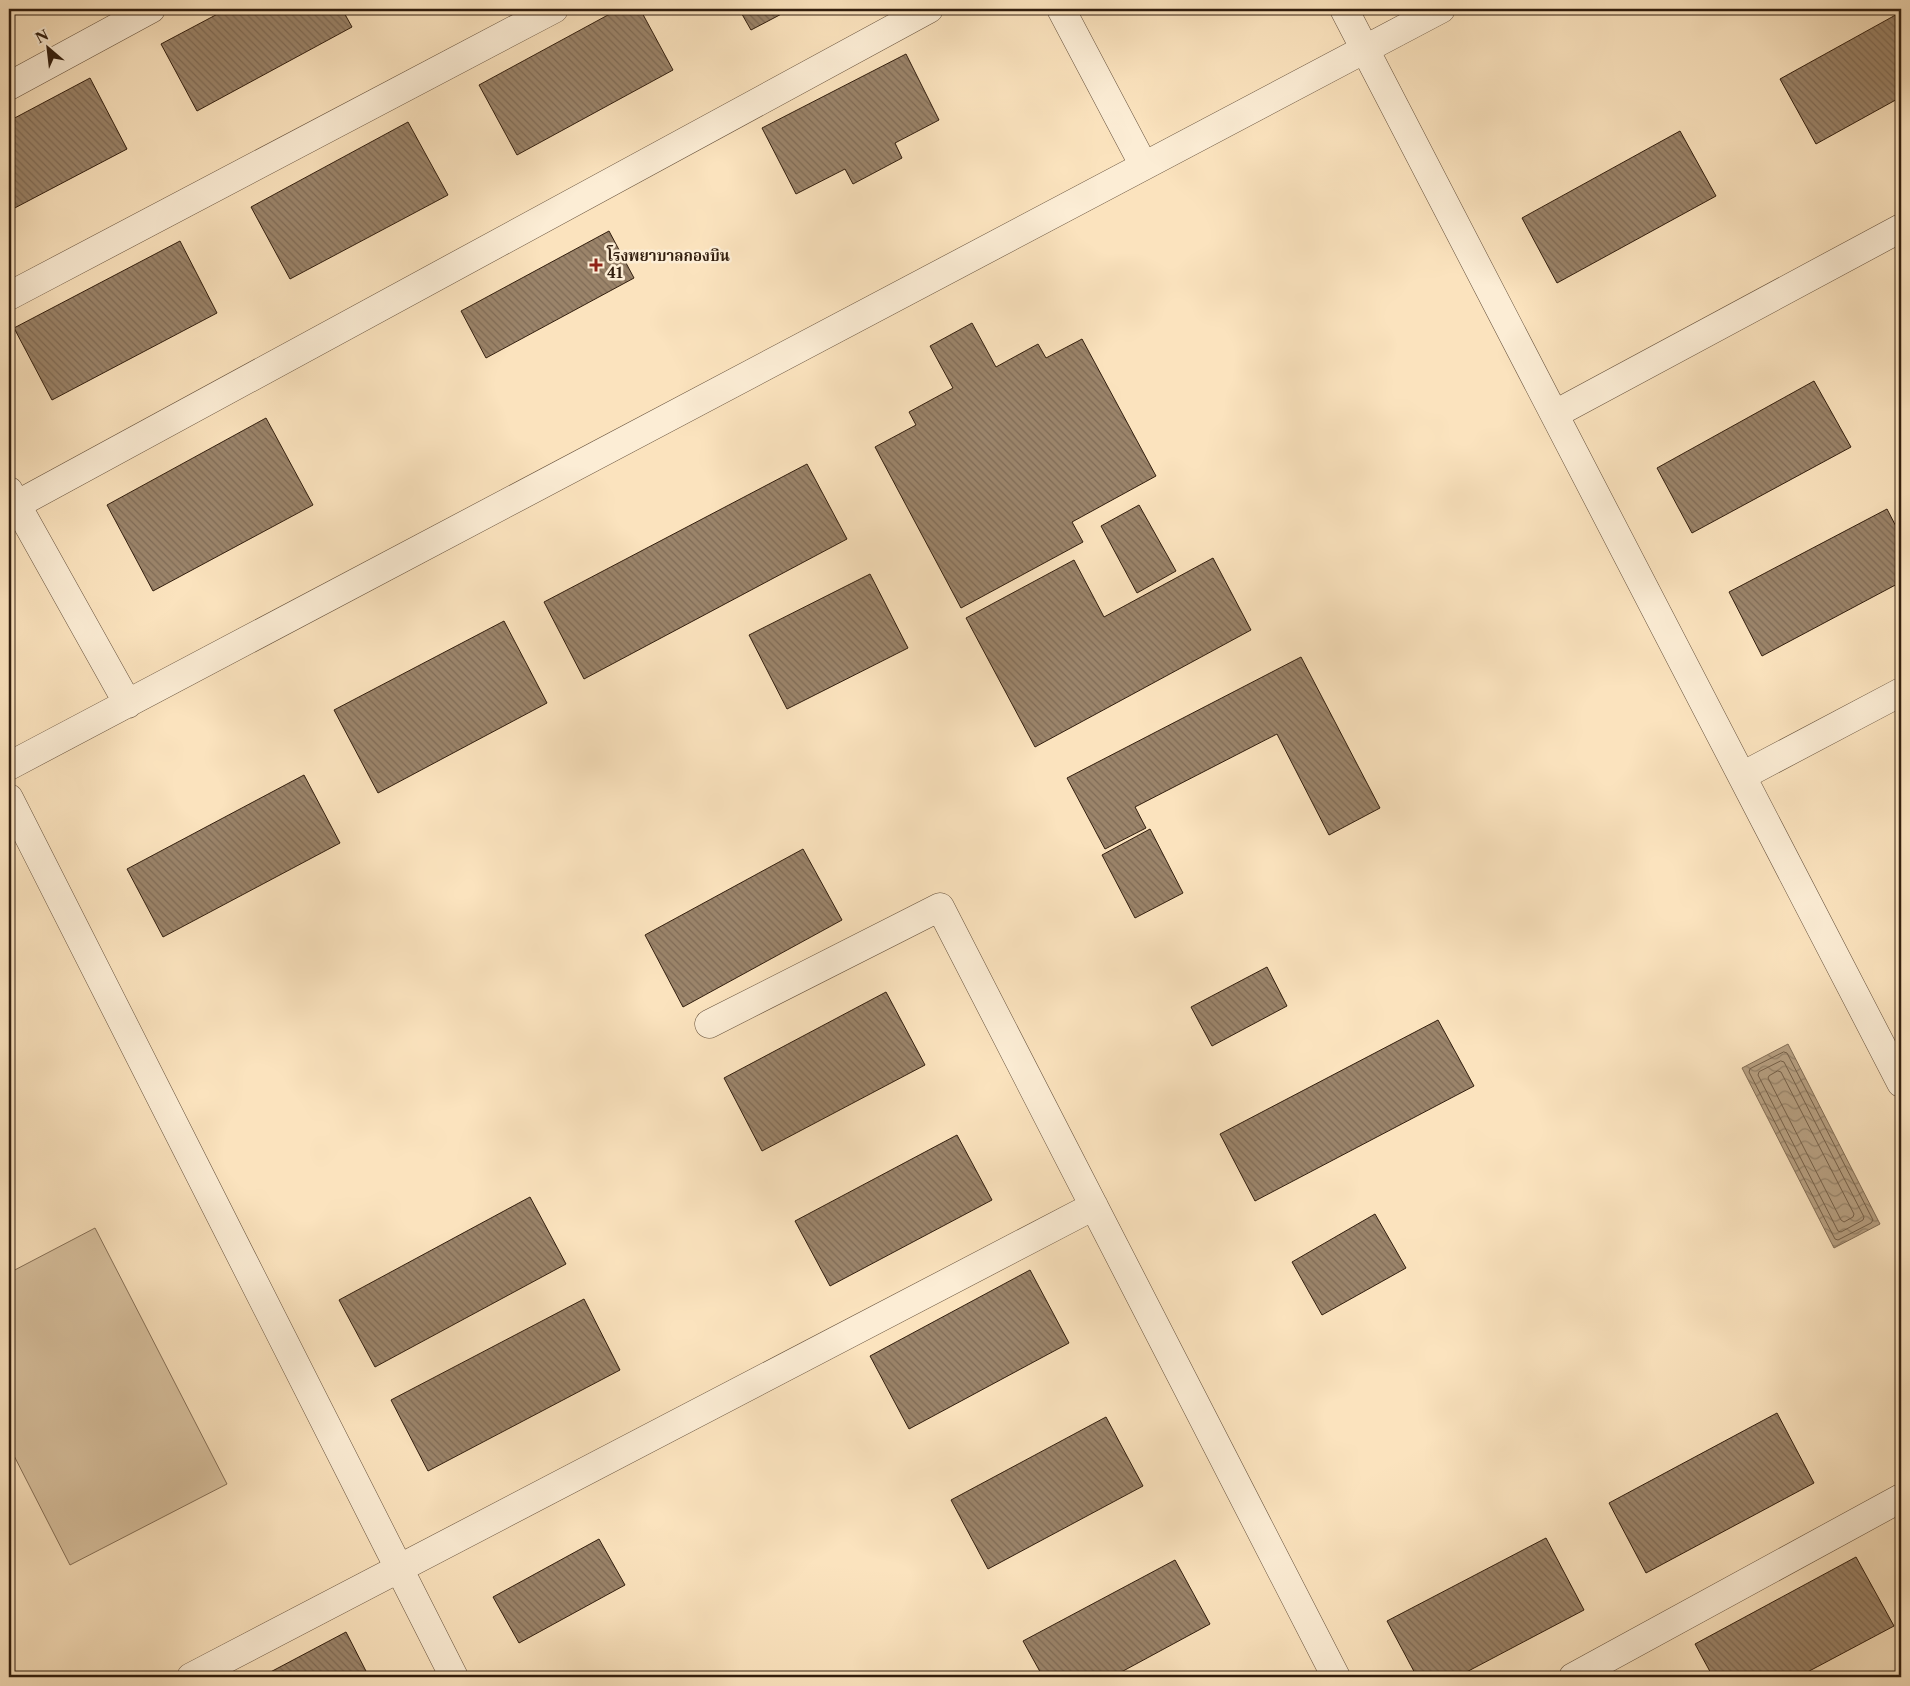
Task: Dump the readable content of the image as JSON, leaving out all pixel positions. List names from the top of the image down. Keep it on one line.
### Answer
{"places":{"health":["โรงพยาบาลกองบิน 41"]},"north":"top left"}
